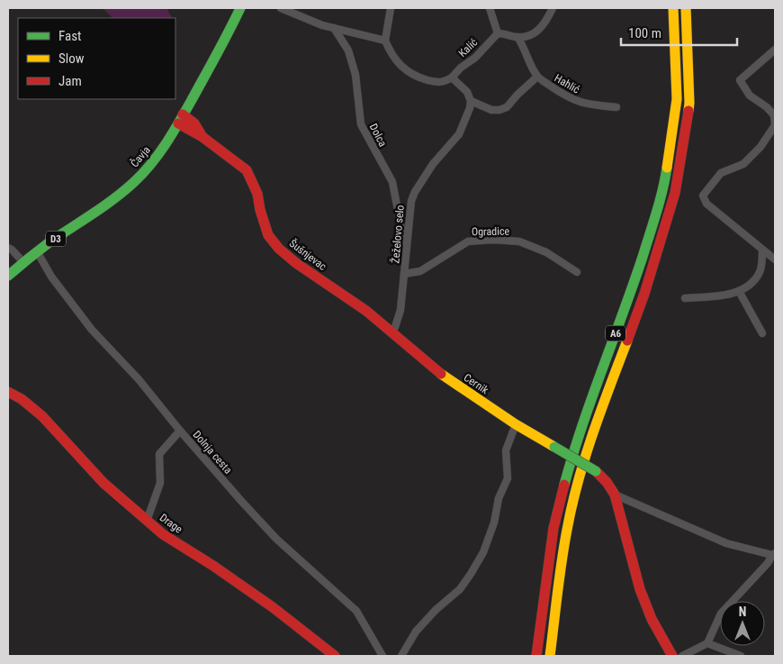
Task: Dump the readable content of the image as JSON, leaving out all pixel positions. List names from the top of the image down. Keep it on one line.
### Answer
{"streets":{"main road":["Čavja","D3","Šušnjevac","A6","Cernik","Drage"],"street":["Kalić","Hahlić","Dolca","Ogradice","Žeželovo selo","Dolnja cesta"]},"crossings":[["Dolca","Žeželovo selo"],["Čavja","Šušnjevac"],["Čavja","Dolnja cesta"],["Ogradice","Žeželovo selo"],["Žeželovo selo","Šušnjevac"],["Žeželovo selo","Cernik"],["Šušnjevac","Cernik"]],"legend":["Fast","Slow","Jam"],"scale_bar":"100 m","north":"top"}
